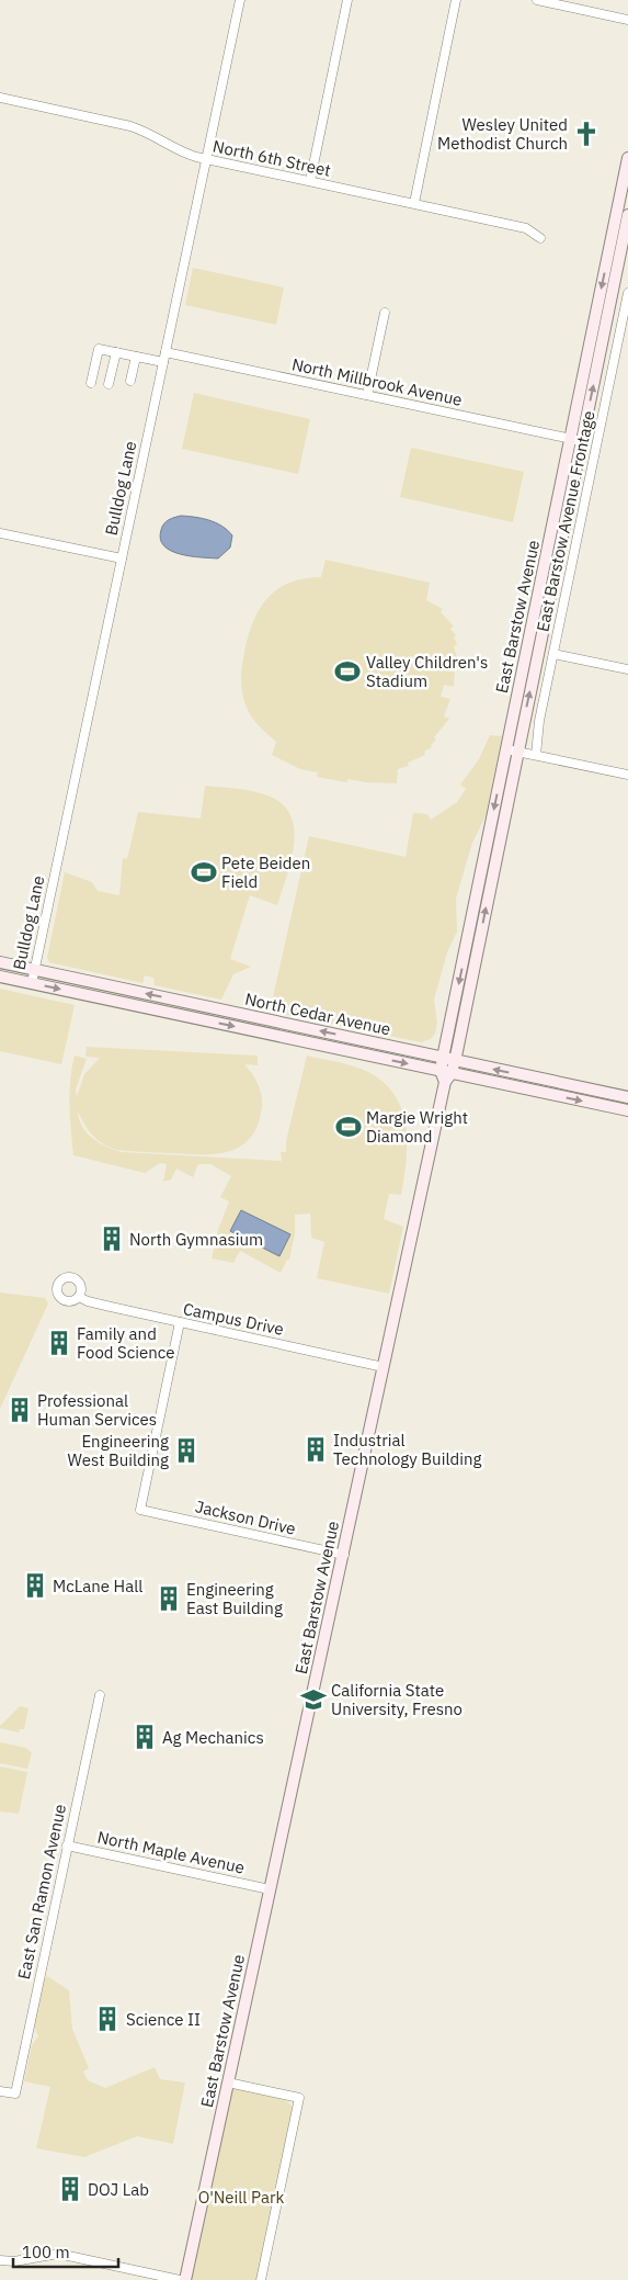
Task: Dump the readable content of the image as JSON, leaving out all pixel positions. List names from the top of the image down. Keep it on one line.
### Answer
{"streets":{"main road":["East Barstow Avenue","North Cedar Avenue"],"street":["North 6th Street","North Millbrook Avenue","Bulldog Lane","East Barstow Avenue Frontage","Campus Drive","Jackson Drive","North Maple Avenue","East San Ramon Avenue"]},"crossings":[["North 6th Street","Bulldog Lane"],["North Millbrook Avenue","Bulldog Lane"],["North Millbrook Avenue","East Barstow Avenue"],["Bulldog Lane","North Cedar Avenue"],["East Barstow Avenue","North Cedar Avenue"],["East Barstow Avenue","Campus Drive"],["East Barstow Avenue","Jackson Drive"],["East Barstow Avenue","North Maple Avenue"],["Campus Drive","Jackson Drive"],["North Maple Avenue","East San Ramon Avenue"]],"parks":["O'Neill Park"],"places":{"church":["Wesley United Methodist Church"],"sports":["Valley Children's Stadium","Pete Beiden Field","Margie Wright Diamond"],"building":["North Gymnasium","Family and Food Science","Professional Human Services","Industrial Technology Building","Engineering West Building","McLane Hall","Engineering East Building","Ag Mechanics","Science II","DOJ Lab"],"school or university":["California State University, Fresno"]},"scale_bar":"100 m"}
